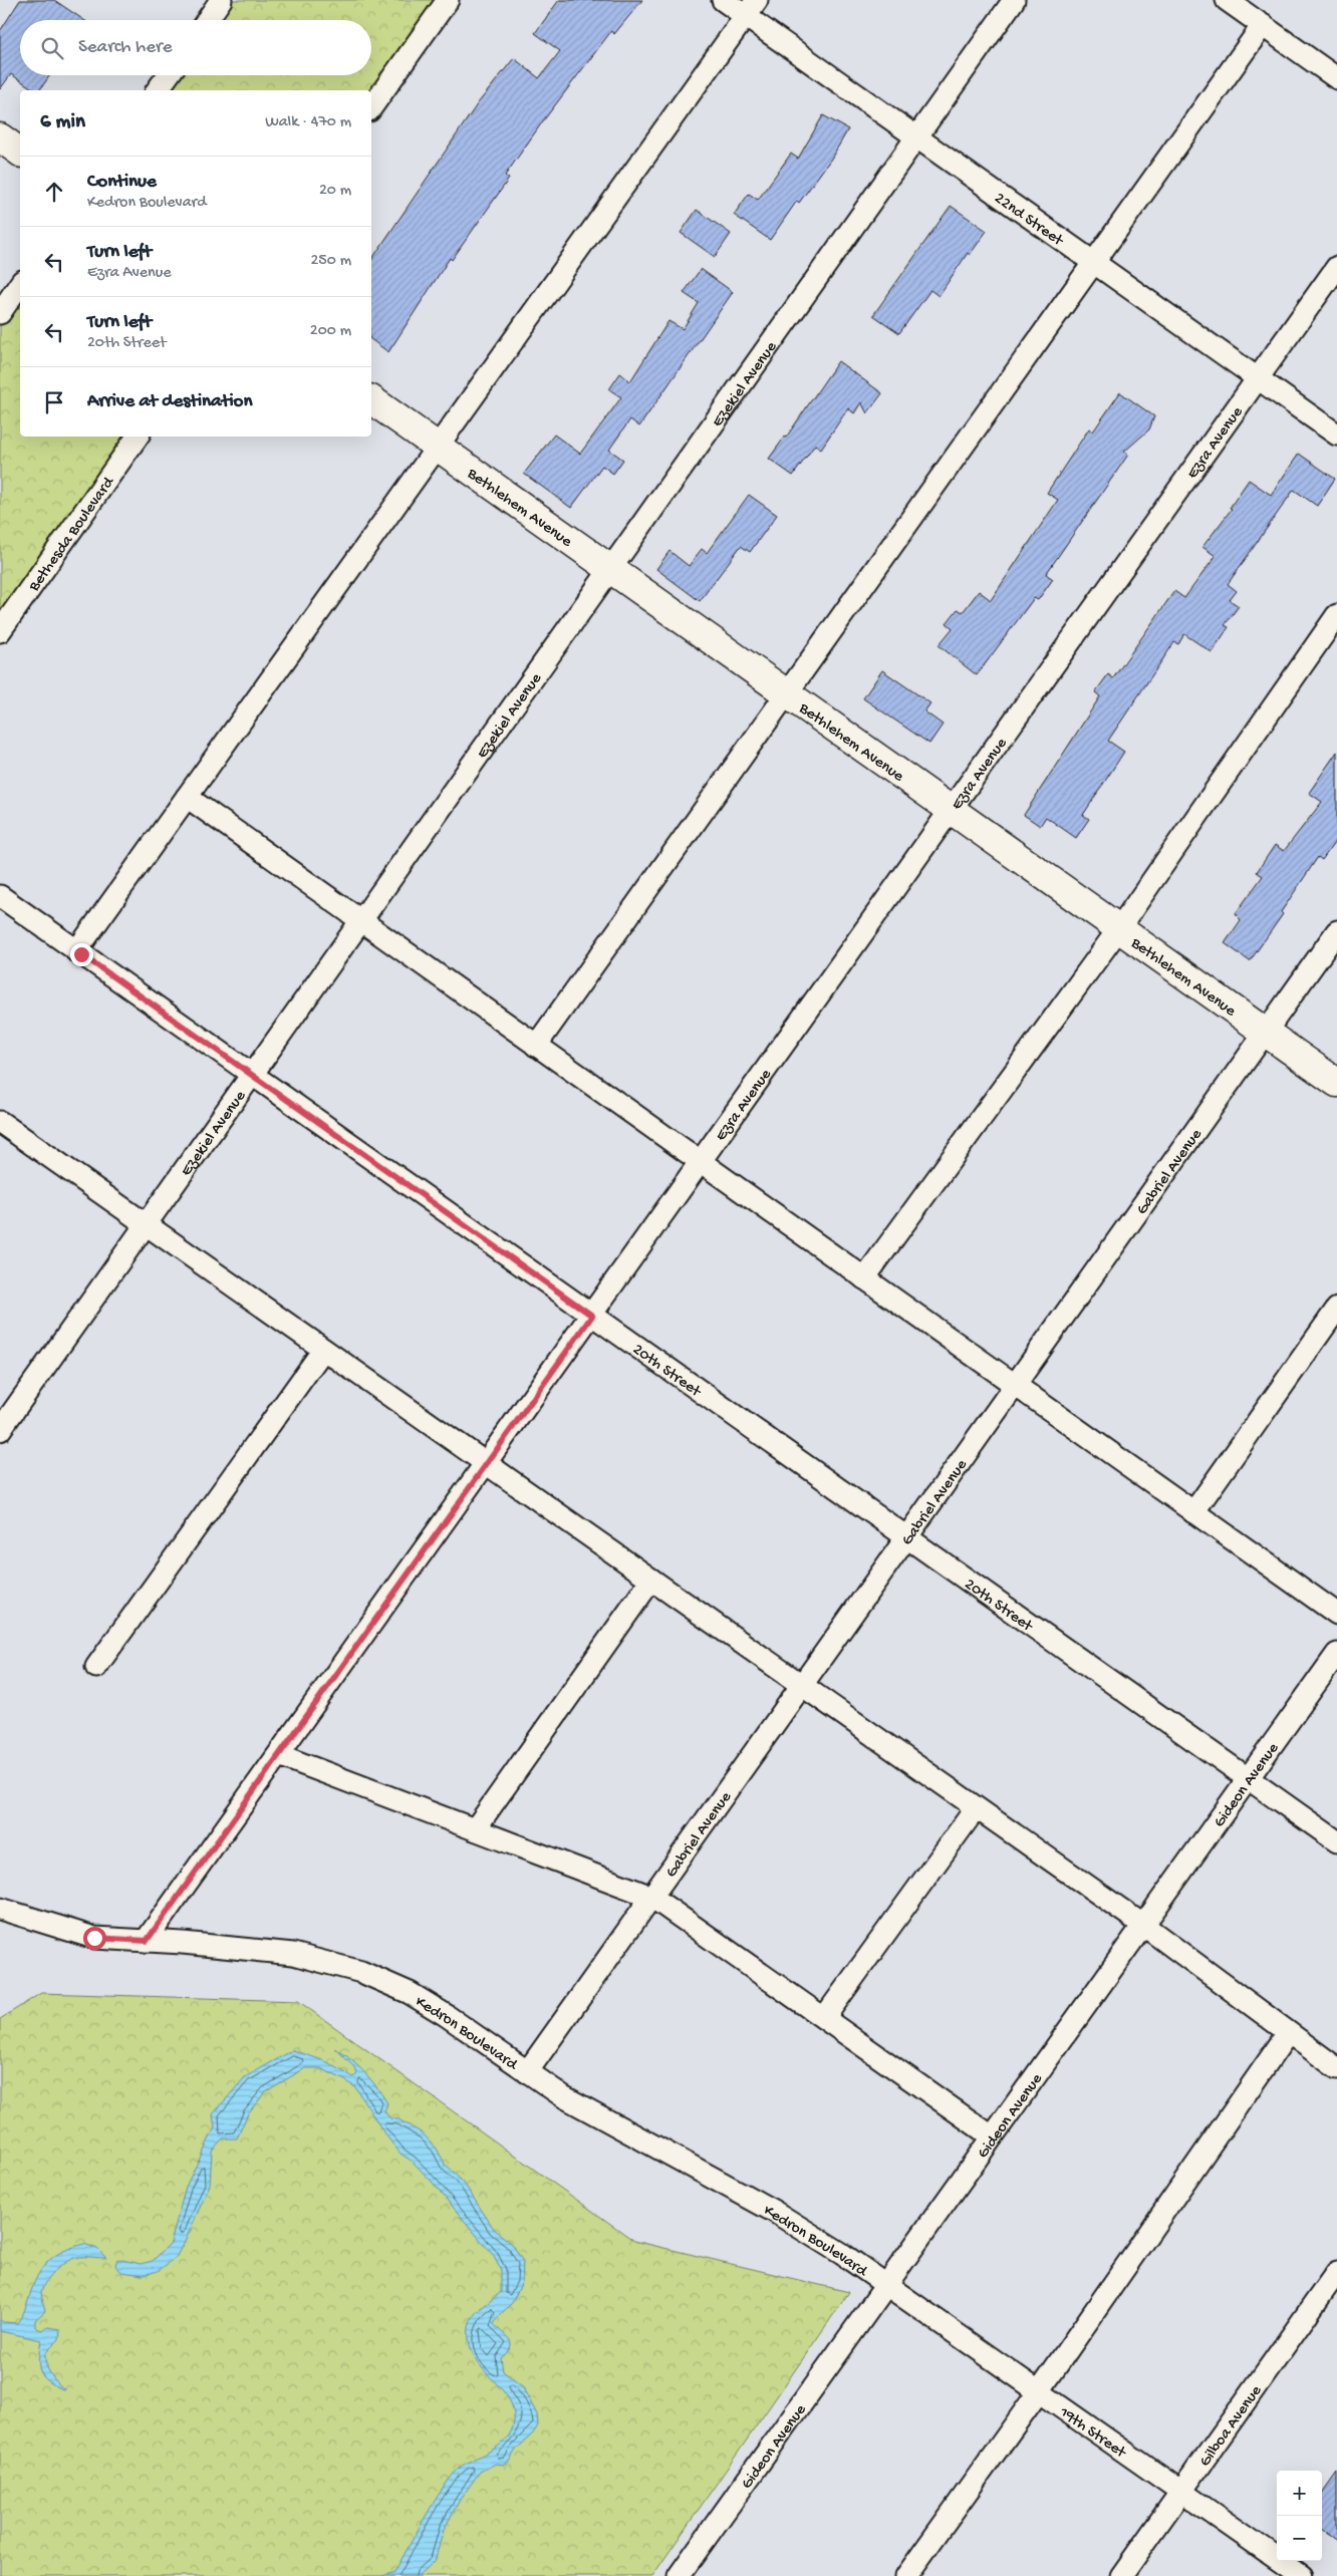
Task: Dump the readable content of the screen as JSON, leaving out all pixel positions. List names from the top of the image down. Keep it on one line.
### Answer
{"streets":{"main road":["Bethlehem Avenue"],"street":["22nd Street","Ezekiel Avenue","Ezra Avenue","Bethesda Boulevard","Gabriel Avenue","20th Street","Gideon Avenue","Kedron Boulevard","Gilboa Avenue","19th Street"]},"crossings":[["22nd Street","Ezekiel Avenue"],["22nd Street","Ezra Avenue"],["Ezekiel Avenue","Bethlehem Avenue"],["Ezekiel Avenue","20th Street"],["Ezra Avenue","Bethlehem Avenue"],["Ezra Avenue","20th Street"],["Ezra Avenue","Kedron Boulevard"],["Bethlehem Avenue","Gabriel Avenue"],["Gabriel Avenue","20th Street"],["Gabriel Avenue","Kedron Boulevard"],["20th Street","Gideon Avenue"],["Gideon Avenue","Kedron Boulevard"],["Gideon Avenue","19th Street"],["Kedron Boulevard","19th Street"],["Gilboa Avenue","19th Street"]],"page":{"search":"Search here","heading":["6 min","Walk · 470 m"],"list":[["Continue","Kedron Boulevard","20 m"],["Turn left","Ezra Avenue","250 m"],["Turn left","20th Street","200 m"],"Arrive at destination"],"map_buttons":["+","−"]}}
